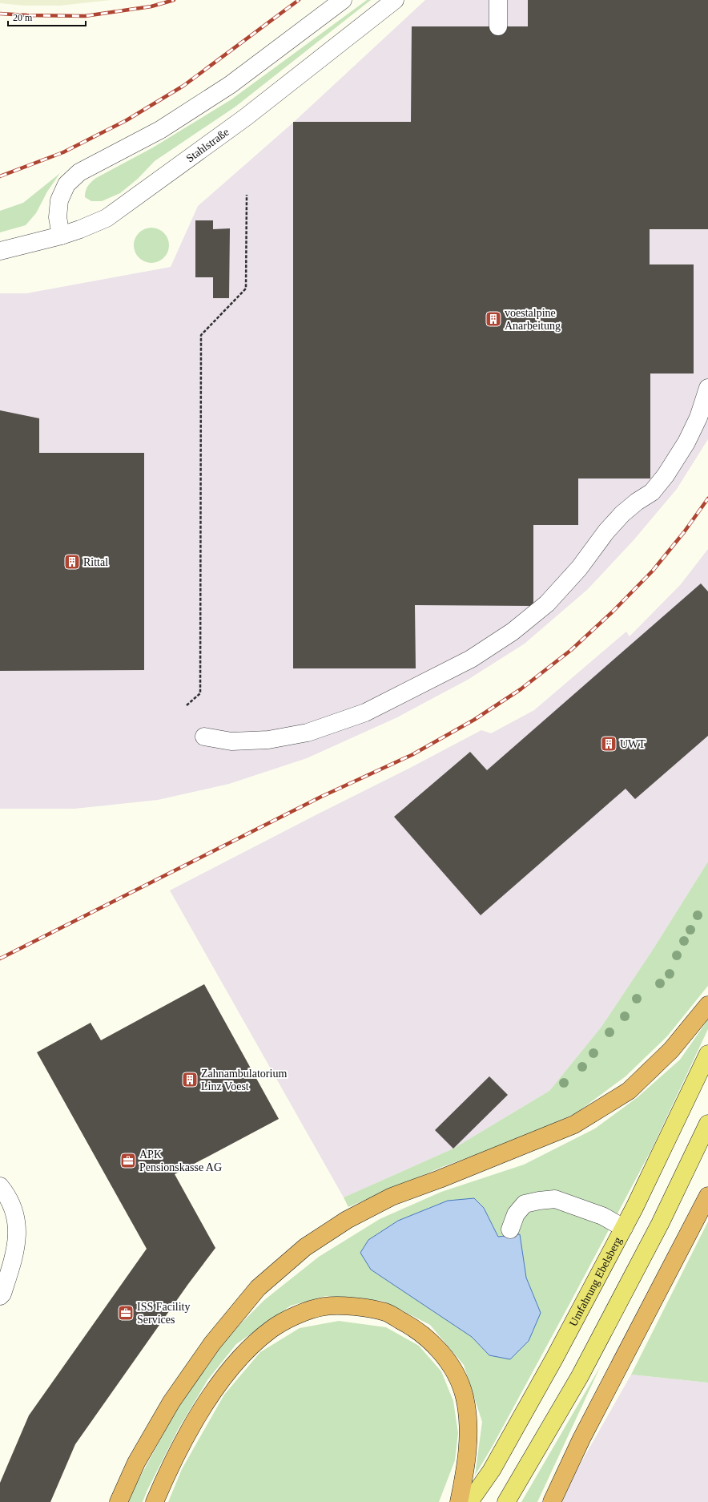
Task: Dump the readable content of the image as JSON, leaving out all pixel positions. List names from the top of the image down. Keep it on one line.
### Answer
{"streets":{"main road":["Umfahrung Ebelsberg"],"street":["Stahlstraße"]},"places":{"building":["voestalpine Anarbeitung","Rittal","UWT","Zahnambulatorium Linz Voest"],"office":["APK Pensionskasse AG","ISS Facility Services"]},"scale_bar":"20 m"}
